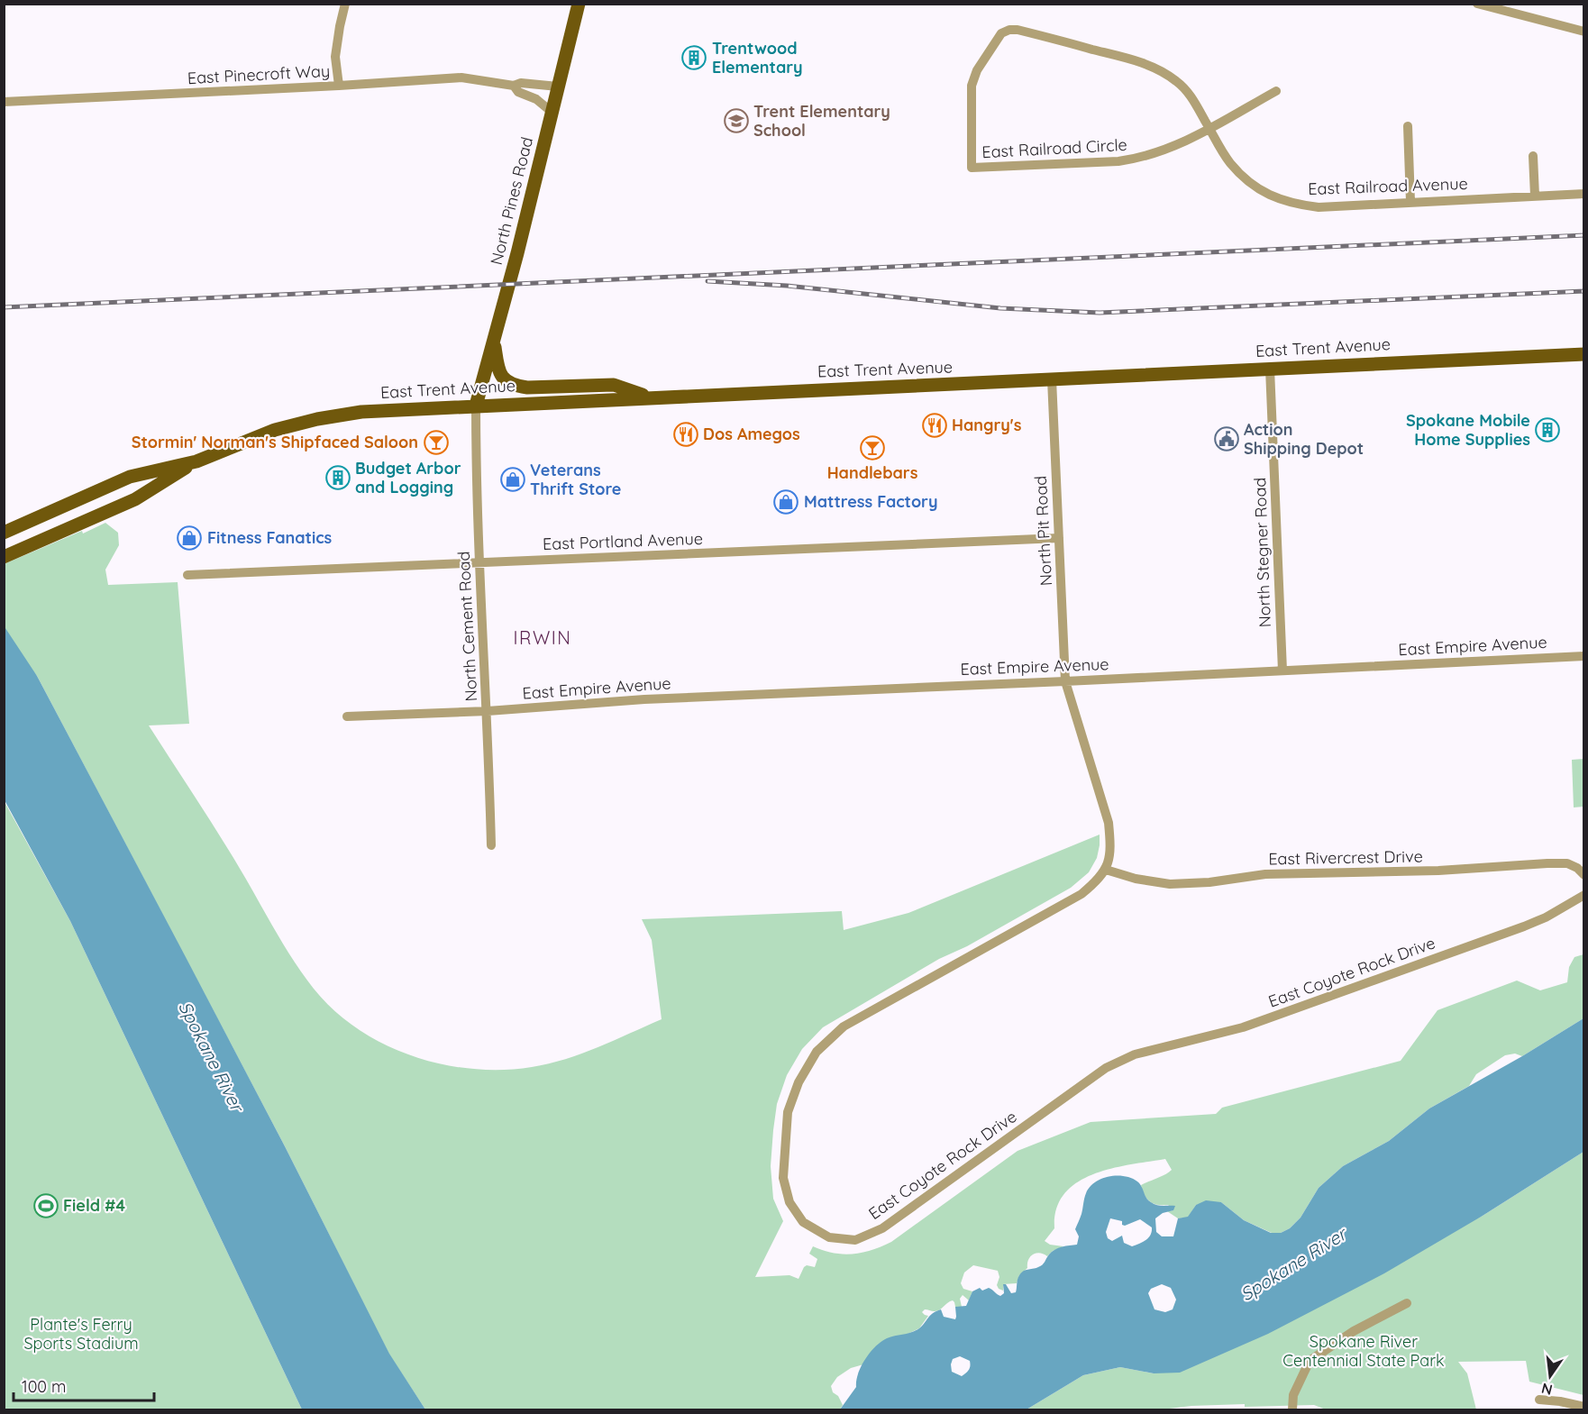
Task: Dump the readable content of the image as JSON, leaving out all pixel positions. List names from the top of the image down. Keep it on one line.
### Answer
{"streets":{"main road":["North Pines Road","East Trent Avenue"],"street":["East Pinecroft Way","East Railroad Circle","East Railroad Avenue","North Pit Road","East Portland Avenue","North Stegner Road","North Cement Road","East Empire Avenue","East Rivercrest Drive","East Coyote Rock Drive"]},"crossings":[["East Pinecroft Way","North Pines Road"],["East Railroad Circle","East Railroad Avenue"],["North Pines Road","East Trent Avenue"],["North Pines Road","North Cement Road"],["East Trent Avenue","North Pit Road"],["East Trent Avenue","North Stegner Road"],["East Trent Avenue","North Cement Road"],["North Pit Road","East Portland Avenue"],["North Pit Road","East Empire Avenue"],["East Portland Avenue","North Cement Road"],["North Stegner Road","East Empire Avenue"],["North Cement Road","East Empire Avenue"],["East Rivercrest Drive","East Coyote Rock Drive"]],"districts":["IRWIN"],"water":["Spokane River"],"parks":["Plante's Ferry Sports Stadium","Spokane River Centennial State Park"],"places":{"building":["Trentwood Elementary","Spokane Mobile Home Supplies","Budget Arbor and Logging"],"school or university":["Trent Elementary School"],"restaurant":["Hangry's","Dos Amegos"],"public building":["Action Shipping Depot"],"bar":["Stormin' Norman's Shipfaced Saloon","Handlebars"],"shop":["Veterans Thrift Store","Mattress Factory","Fitness Fanatics"],"sports":["Field #4"]},"scale_bar":"100 m","north":"bottom"}
